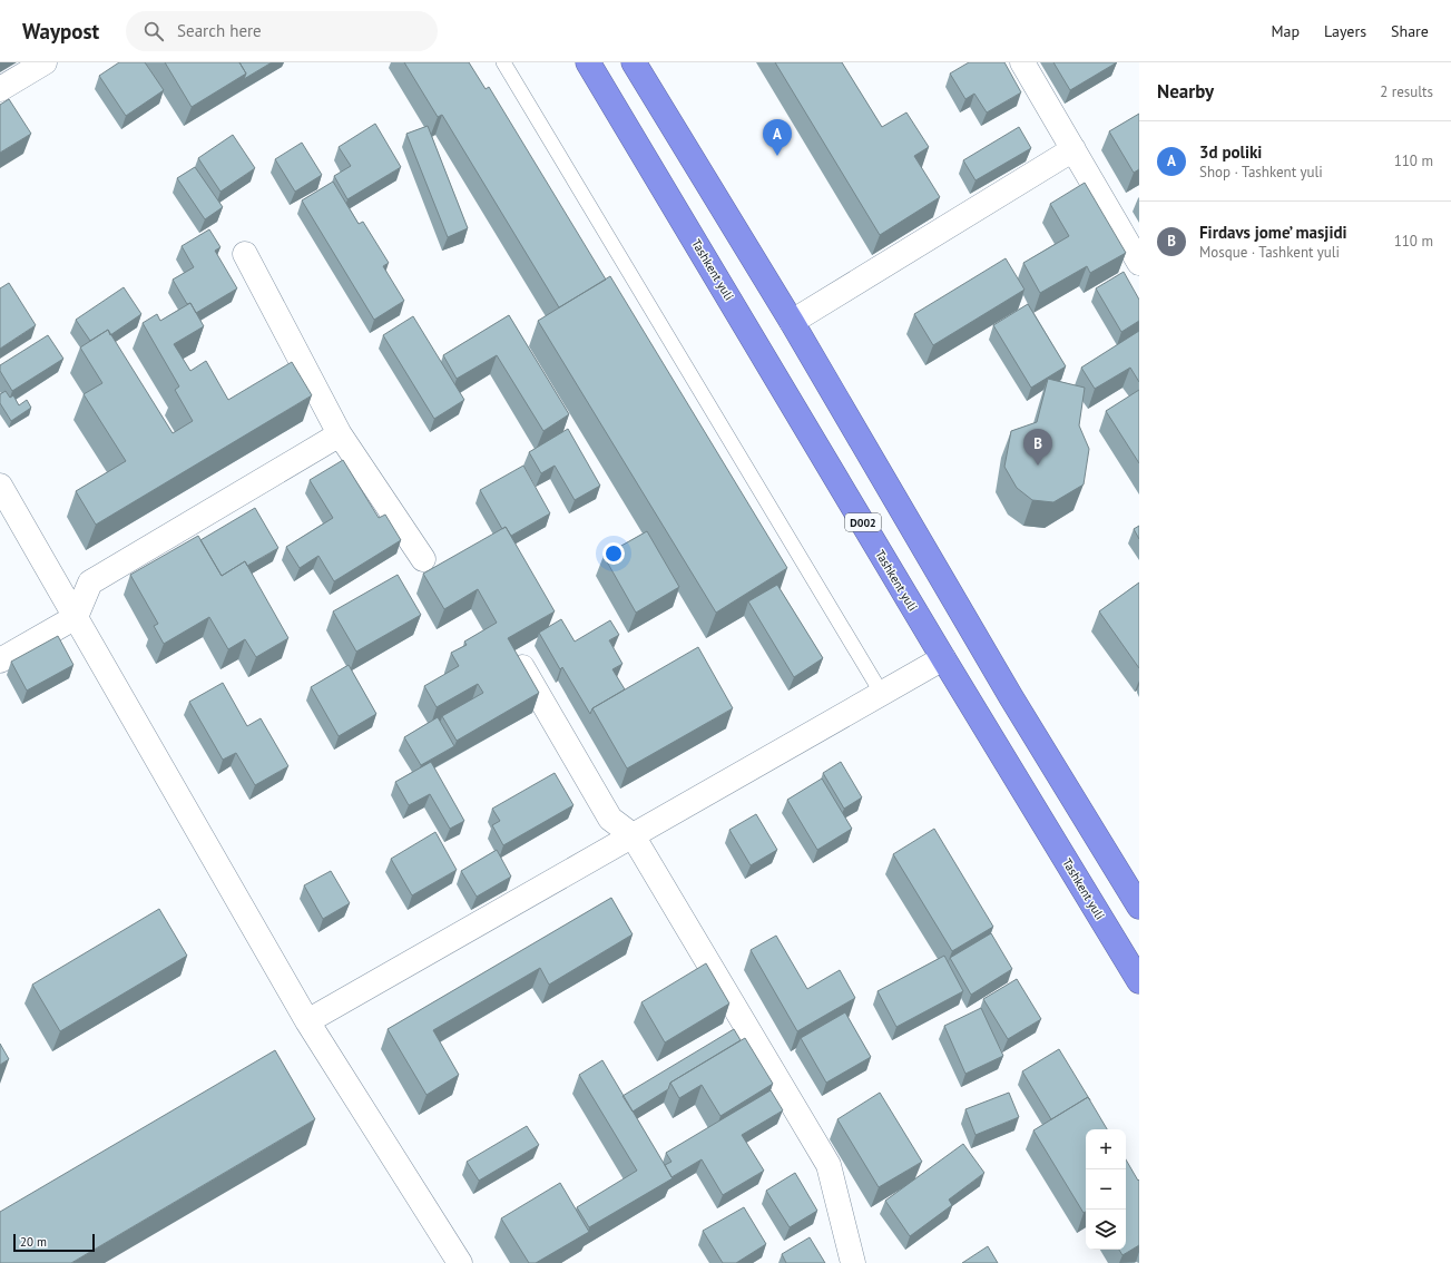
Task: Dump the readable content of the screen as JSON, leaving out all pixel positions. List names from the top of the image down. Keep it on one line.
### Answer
{"streets":{"highway":["Tashkent yuli","D002"]},"scale_bar":"20 m","page":{"header":"Waypost","search":"Search here","nav":["Map","Layers","Share"],"heading":["Nearby","2 results"],"pins":["A","B"],"list":[{"mark":"A","name":"3d poliki","note":"Shop · Tashkent yuli","value":"110 m"},{"mark":"B","name":"Firdavs jome’ masjidi","note":"Mosque · Tashkent yuli","value":"110 m"}],"map_buttons":["+","−"],"scale":"20 m"}}
